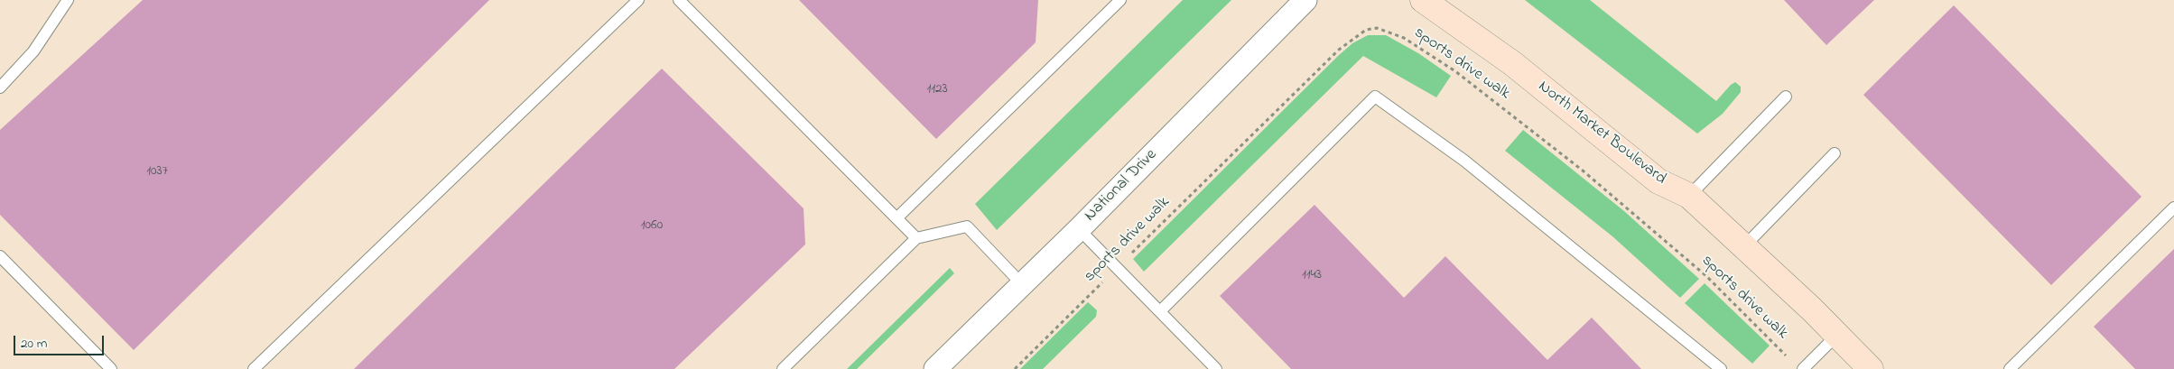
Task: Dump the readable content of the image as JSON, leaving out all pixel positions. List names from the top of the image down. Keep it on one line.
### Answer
{"streets":{"main road":["North Market Boulevard"],"street":["National Drive"],"path":["sports drive walk"]},"house_numbers":["1123","1037","1060","1143"],"scale_bar":"20 m"}
